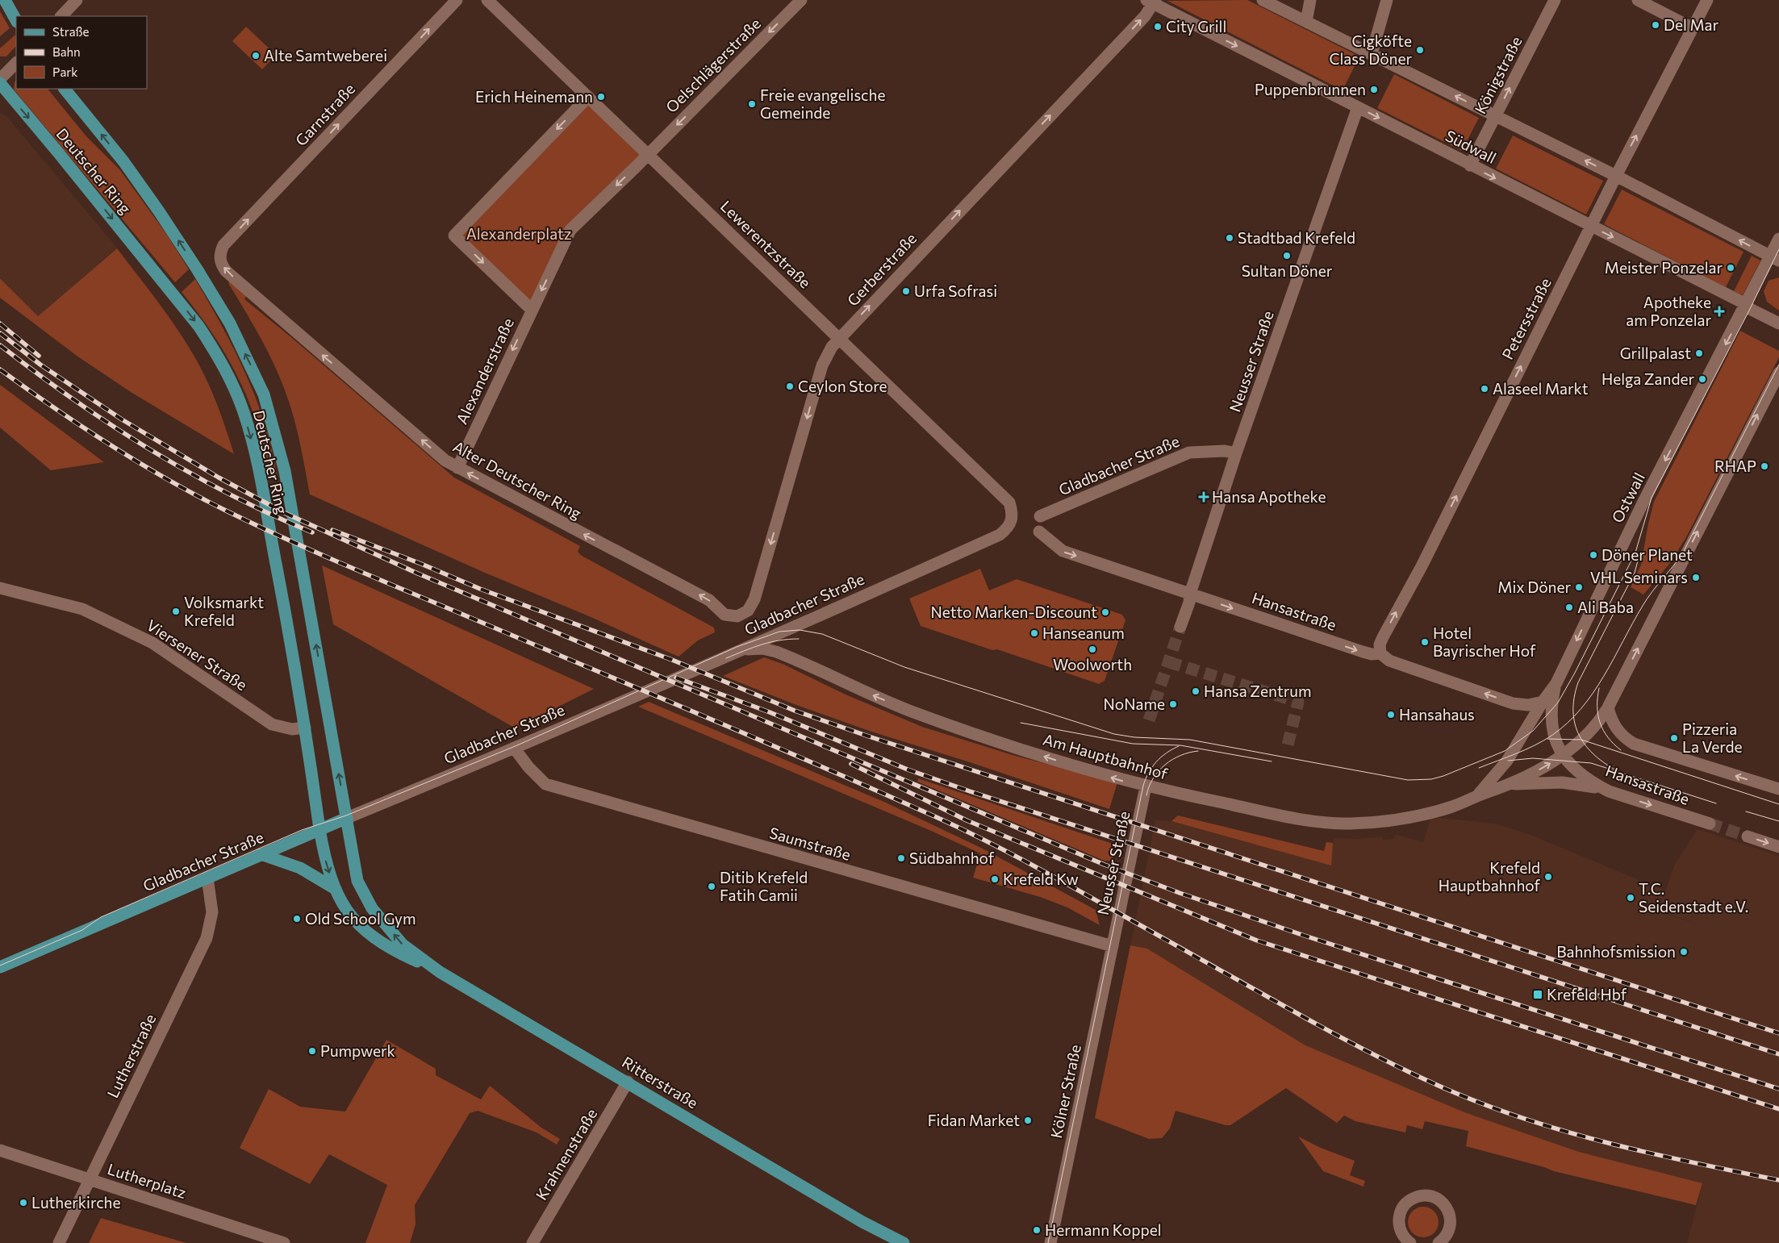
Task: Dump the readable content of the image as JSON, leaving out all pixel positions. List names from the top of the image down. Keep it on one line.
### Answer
{"streets":{"main road":["Deutscher Ring","Gladbacher Straße","Ritterstraße"],"street":["Oelschlägerstraße","Königstraße","Garnstraße","Südwall","Lewerentzstraße","Gerberstraße","Petersstraße","Neusser Straße","Alexanderstraße","Alter Deutscher Ring","Ostwall","Hansastraße","Viersener Straße","Am Hauptbahnhof","Saumstraße","Lutherstraße","Kölner Straße","Krahnenstraße","Lutherplatz"]},"crossings":[["Oelschlägerstraße","Lewerentzstraße"],["Königstraße","Südwall"],["Garnstraße","Alter Deutscher Ring"],["Südwall","Gerberstraße"],["Südwall","Petersstraße"],["Südwall","Neusser Straße"],["Südwall","Ostwall"],["Deutscher Ring","Gladbacher Straße"],["Deutscher Ring","Viersener Straße"],["Deutscher Ring","Ritterstraße"],["Lewerentzstraße","Gerberstraße"],["Lewerentzstraße","Gladbacher Straße"],["Gerberstraße","Alter Deutscher Ring"],["Petersstraße","Hansastraße"],["Neusser Straße","Gladbacher Straße"],["Neusser Straße","Hansastraße"],["Neusser Straße","Am Hauptbahnhof"],["Neusser Straße","Saumstraße"],["Neusser Straße","Kölner Straße"],["Alexanderstraße","Alter Deutscher Ring"],["Gladbacher Straße","Am Hauptbahnhof"],["Gladbacher Straße","Saumstraße"],["Gladbacher Straße","Lutherstraße"],["Gladbacher Straße","Ritterstraße"],["Ostwall","Hansastraße"],["Ostwall","Am Hauptbahnhof"],["Saumstraße","Kölner Straße"],["Lutherstraße","Lutherplatz"],["Ritterstraße","Krahnenstraße"]],"one_way":["Oelschlägerstraße","Königstraße","Garnstraße","Petersstraße","Alexanderstraße","Alter Deutscher Ring","Am Hauptbahnhof"],"parks":["Alexanderplatz"],"places":{"other":["Del Mar","City Grill","Cigköfte Class Döner","Alte Samtweberei","Puppenbrunnen","Erich Heinemann","Freie evangelische Gemeinde","Stadtbad Krefeld","Sultan Döner","Meister Ponzelar","Urfa Sofrasi","Grillpalast","Helga Zander","Ceylon Store","Alaseel Markt","RHAP","Döner Planet","VHL Seminars","Mix Döner","Ali Baba","Volksmarkt Krefeld","Netto Marken-Discount","Hanseanum","Hotel Bayrischer Hof","Woolworth","Hansa Zentrum","NoName","Hansahaus","Pizzeria La Verde","Südbahnhof","Krefeld Hauptbahnhof","Krefeld Kw","Ditib Krefeld Fatih Camii","T.C. Seidenstadt e.V.","Old School Gym","Bahnhofsmission","Pumpwerk","Fidan Market","Lutherkirche","Hermann Koppel"],"health":["Apotheke am Ponzelar","Hansa Apotheke"],"transit":["Krefeld Hbf"]},"legend":["Straße","Bahn","Park"]}
